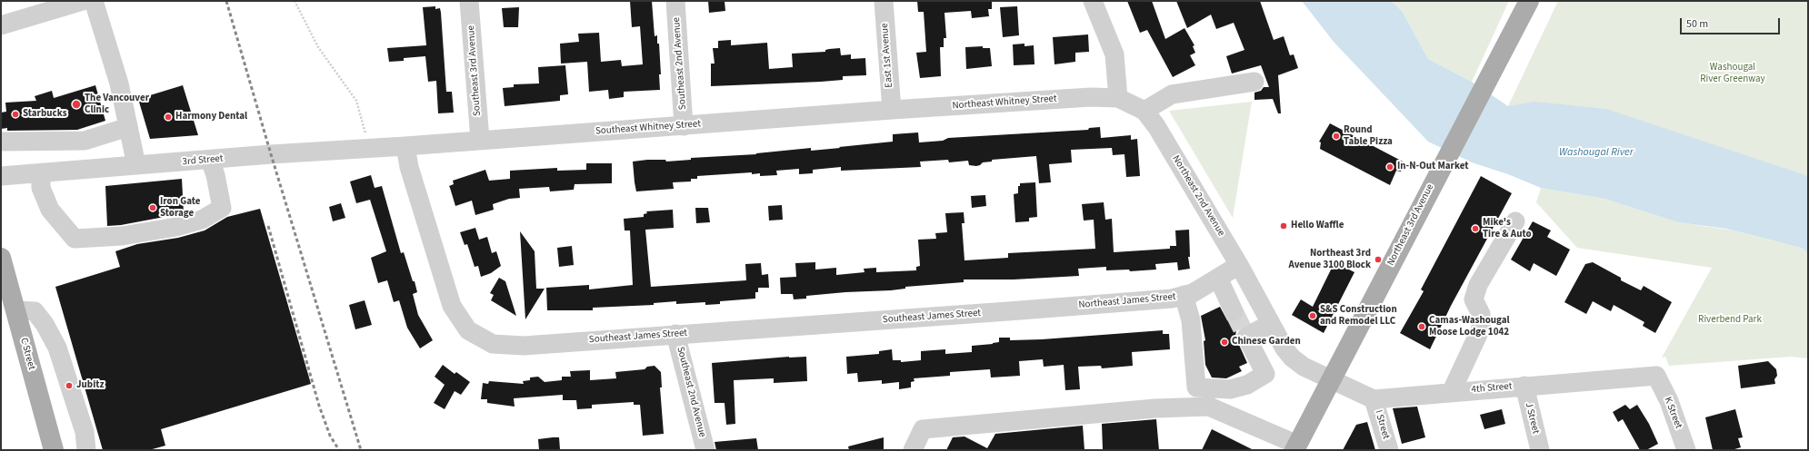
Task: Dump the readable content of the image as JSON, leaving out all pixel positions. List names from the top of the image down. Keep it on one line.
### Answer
{"streets":{"main road":["Northeast 3rd Avenue","C Street"],"street":["East 1st Avenue","Southeast 2nd Avenue","Southeast 3rd Avenue","Northeast Whitney Street","Southeast Whitney Street","3rd Street","Northeast 2nd Avenue","Northeast James Street","Southeast James Street","4th Street","K Street","J Street","I Street"]},"crossings":[["East 1st Avenue","Northeast Whitney Street"],["East 1st Avenue","Southeast Whitney Street"],["Southeast 2nd Avenue","Southeast Whitney Street"],["Southeast 2nd Avenue","Southeast James Street"],["Southeast 3rd Avenue","Southeast Whitney Street"],["Northeast Whitney Street","Southeast Whitney Street"],["Northeast Whitney Street","Northeast 2nd Avenue"],["Southeast Whitney Street","3rd Street"],["Southeast Whitney Street","Southeast James Street"],["3rd Street","Southeast James Street"],["Northeast 2nd Avenue","Northeast 3rd Avenue"],["Northeast 2nd Avenue","Northeast James Street"],["Northeast James Street","Southeast James Street"],["4th Street","K Street"],["4th Street","J Street"],["4th Street","I Street"]],"water":["Washougal River"],"parks":["Washougal River Greenway","Riverbend Park"],"places":["The Vancouver Clinic","Starbucks","Harmony Dental","Round Table Pizza","In-N-Out Market","Iron Gate Storage","Hello Waffle","Mike's Tire & Auto","Northeast 3rd Avenue 3100 Block","S&S Construction and Remodel LLC","Camas-Washougal Moose Lodge 1042","Chinese Garden","Jubitz"],"scale_bar":"50 m"}
